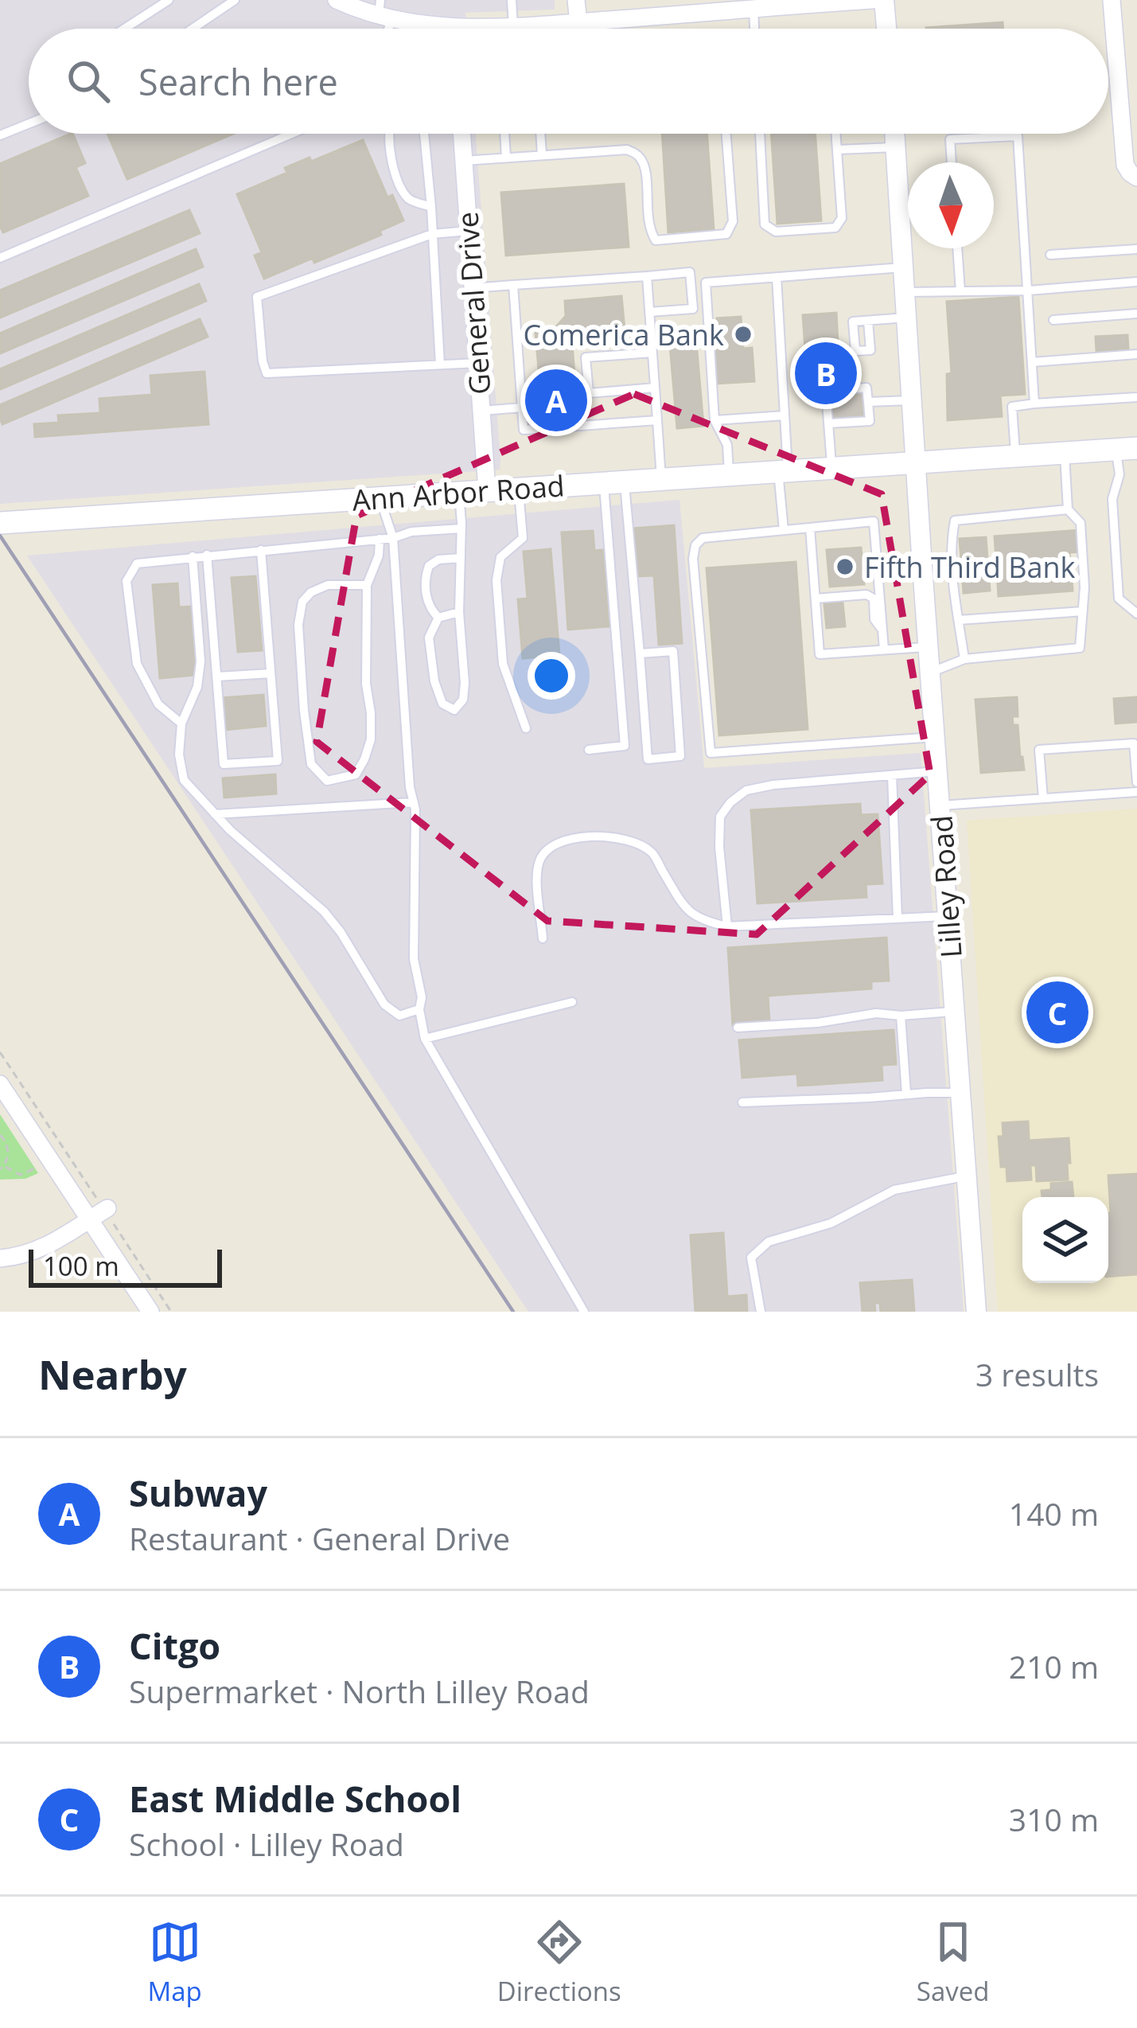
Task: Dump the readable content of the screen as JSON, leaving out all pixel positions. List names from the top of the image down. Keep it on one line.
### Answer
{"streets":{"main road":["Ann Arbor Road"],"street":["General Drive","Lilley Road"]},"crossings":[["General Drive","Ann Arbor Road"],["Ann Arbor Road","Lilley Road"]],"places":["Comerica Bank","Fifth Third Bank"],"scale_bar":"100 m","north":"bottom","page":{"search":"Search here","pins":["B","A","C"],"scale":"100 m","heading":["Nearby","3 results"],"list":[{"mark":"A","name":"Subway","note":"Restaurant · General Drive","value":"140 m"},{"mark":"B","name":"Citgo","note":"Supermarket · North Lilley Road","value":"210 m"},{"mark":"C","name":"East Middle School","note":"School · Lilley Road","value":"310 m"}],"nav":["Map","Directions","Saved"]}}
